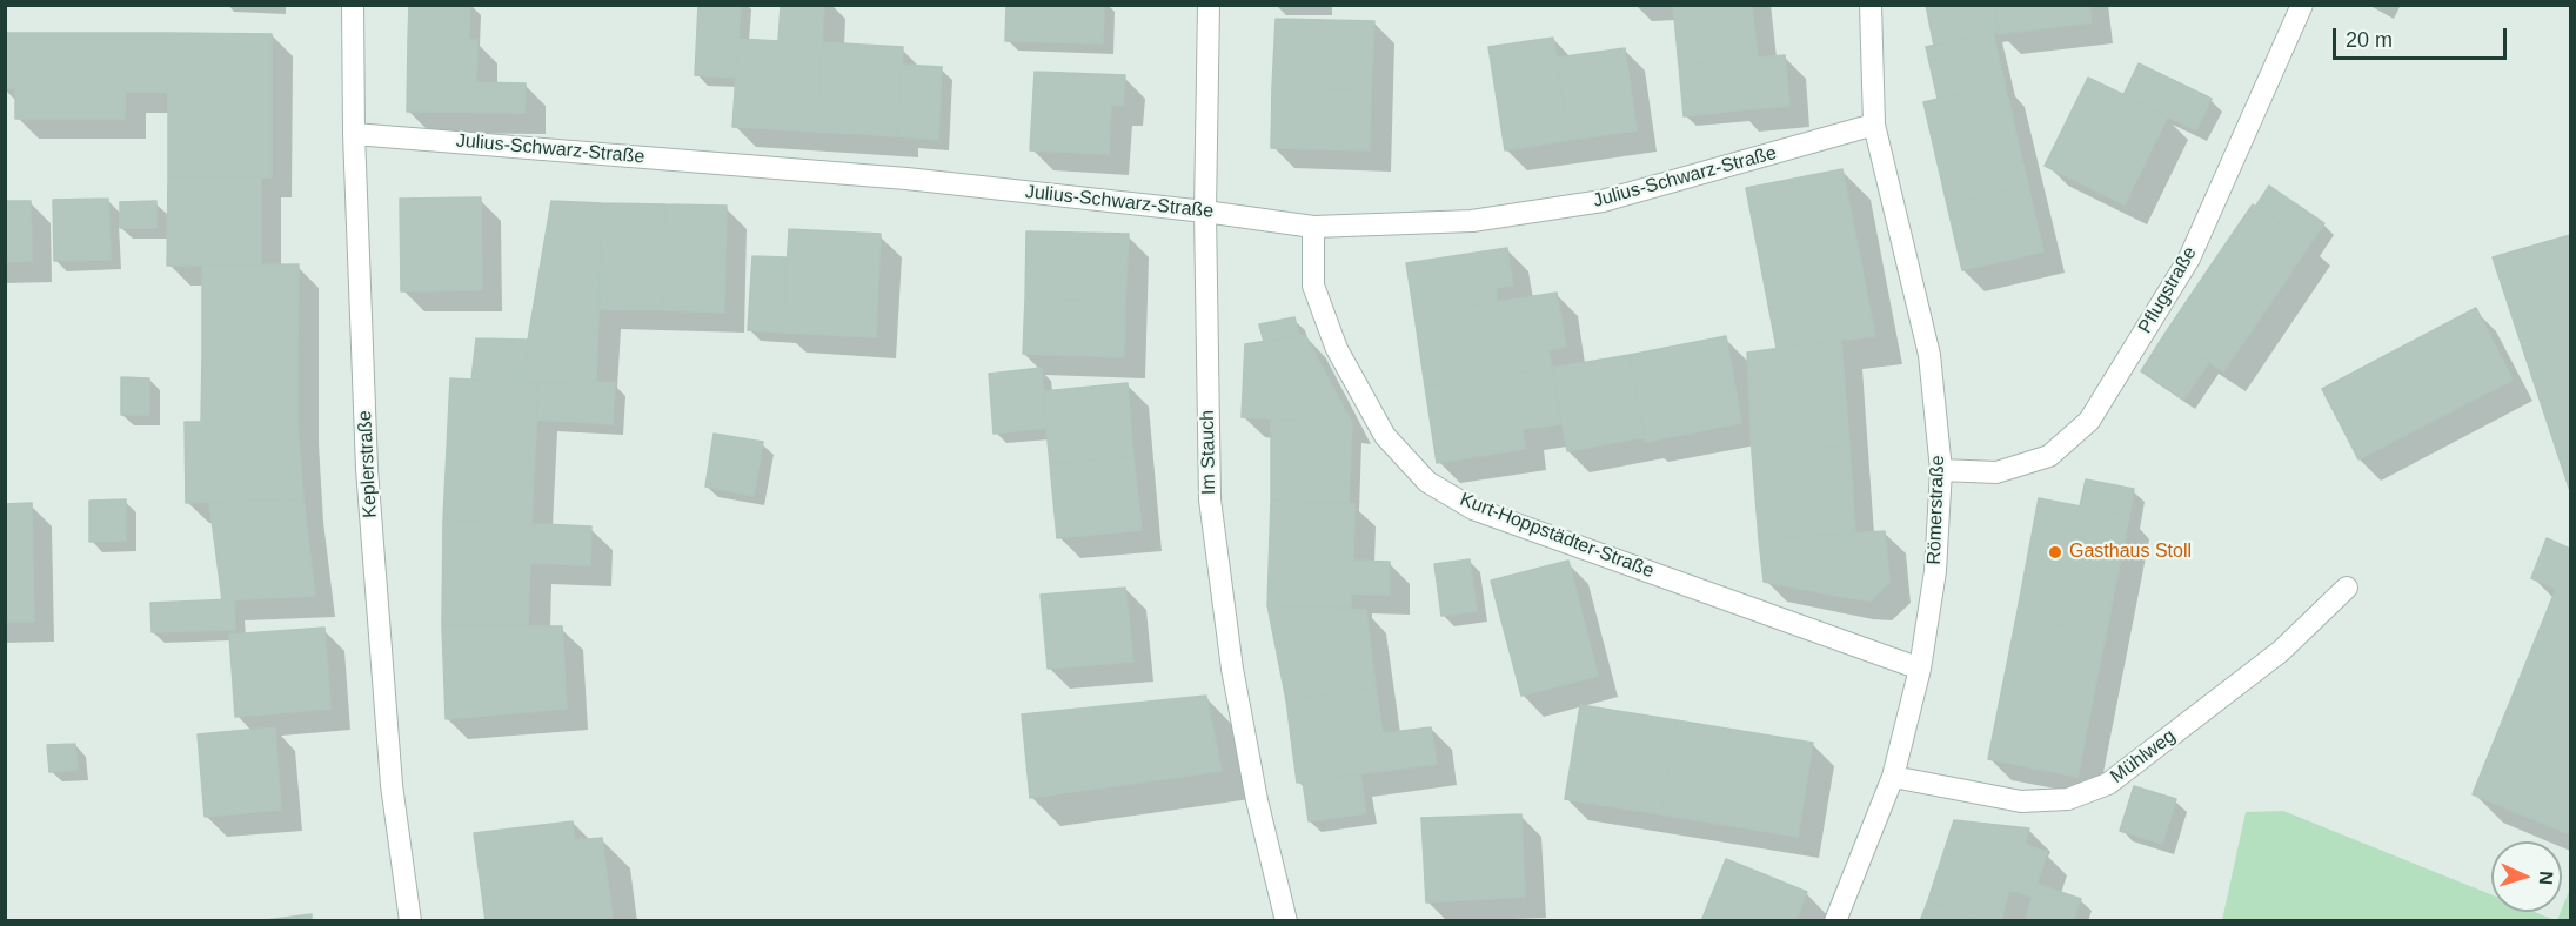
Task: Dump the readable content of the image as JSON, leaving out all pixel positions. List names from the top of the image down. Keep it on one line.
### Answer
{"streets":{"street":["Julius-Schwarz-Straße","Pflugstraße","Im Stauch","Keplerstraße","Römerstraße","Kurt-Hoppstädter-Straße","Mühlweg"]},"crossings":[["Julius-Schwarz-Straße","Im Stauch"],["Julius-Schwarz-Straße","Keplerstraße"],["Julius-Schwarz-Straße","Römerstraße"],["Julius-Schwarz-Straße","Kurt-Hoppstädter-Straße"],["Pflugstraße","Römerstraße"],["Römerstraße","Kurt-Hoppstädter-Straße"],["Römerstraße","Mühlweg"]],"places":["Gasthaus Stoll"],"scale_bar":"20 m","north":"right"}
